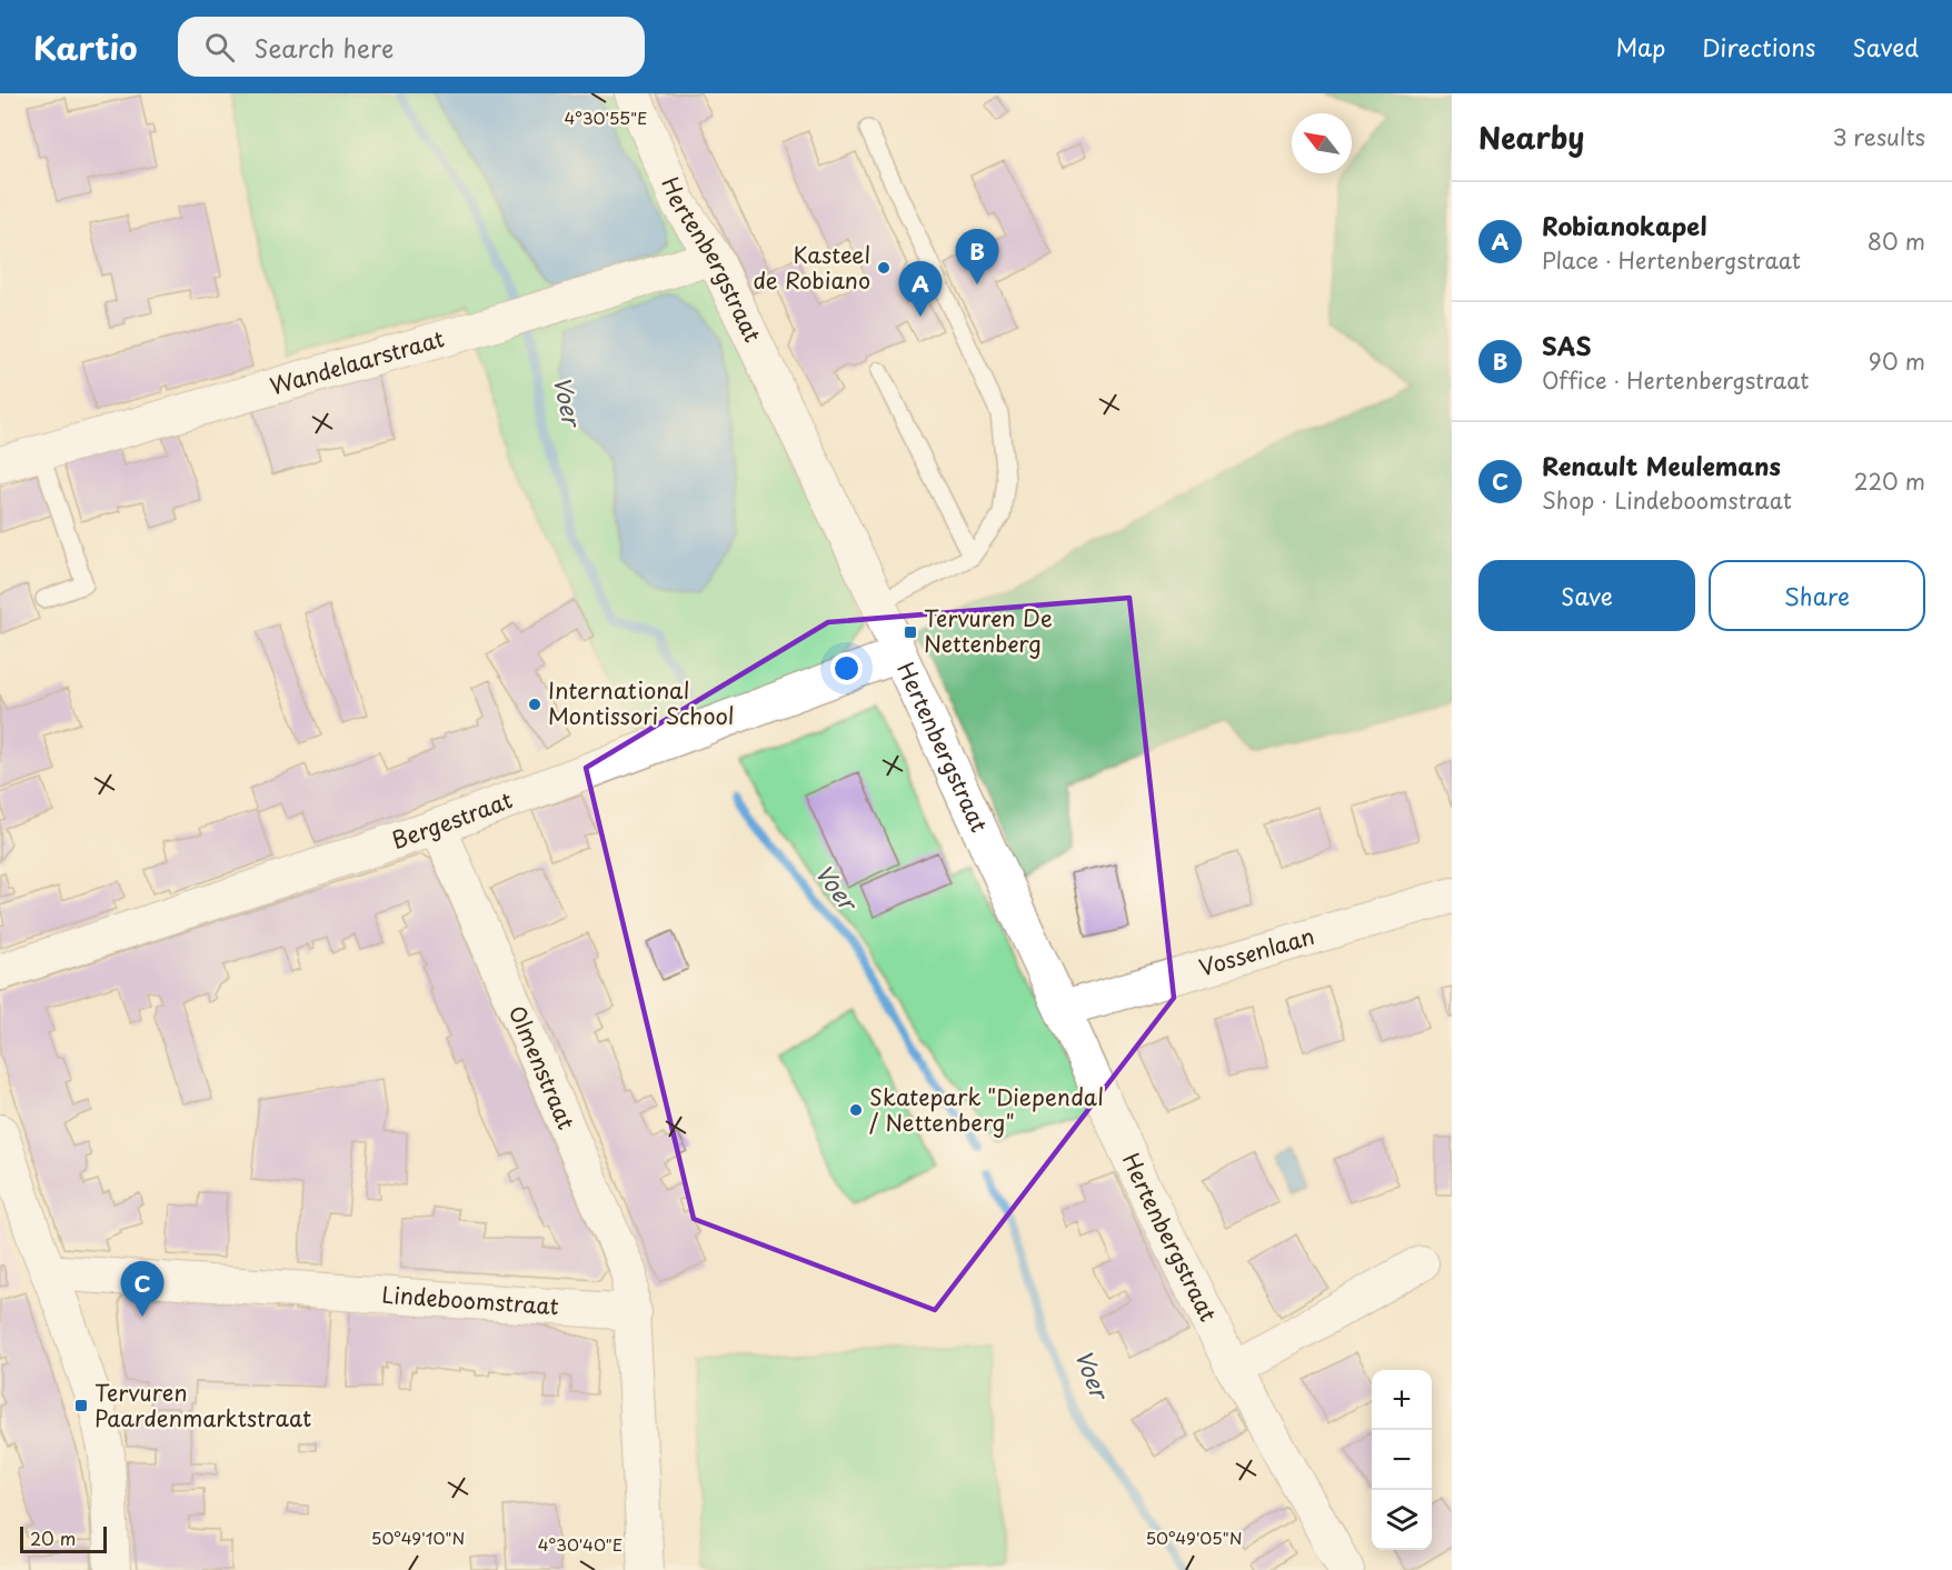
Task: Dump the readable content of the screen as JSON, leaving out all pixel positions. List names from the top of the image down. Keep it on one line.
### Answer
{"streets":{"street":["Hertenbergstraat","Wandelaarstraat","Bergestraat","Vossenlaan","Olmenstraat","Lindeboomstraat"]},"crossings":[["Hertenbergstraat","Wandelaarstraat"],["Hertenbergstraat","Bergestraat"],["Hertenbergstraat","Vossenlaan"],["Bergestraat","Olmenstraat"],["Olmenstraat","Lindeboomstraat"]],"water":["Voer"],"places":{"other":["Kasteel de Robiano","International Montissori School","Skatepark \"Diependal / Nettenberg\""],"transit":["Tervuren De Nettenberg","Tervuren Paardenmarktstraat"]},"scale_bar":"20 m","north":"top left","page":{"header":"Kartio","search":"Search here","nav":["Map","Directions","Saved"],"heading":["Nearby","3 results"],"list":[{"mark":"A","name":"Robianokapel","note":"Place · Hertenbergstraat","value":"80 m"},{"mark":"B","name":"SAS","note":"Office · Hertenbergstraat","value":"90 m"},{"mark":"C","name":"Renault Meulemans","note":"Shop · Lindeboomstraat","value":"220 m"}],"pins":["B","A","C"],"buttons":["Save","Share"],"map_buttons":["+","−"],"scale":"20 m"},"coordinates":["4°30'55\"E","50°49'10\"N","50°49'05\"N","4°30'40\"E"]}
